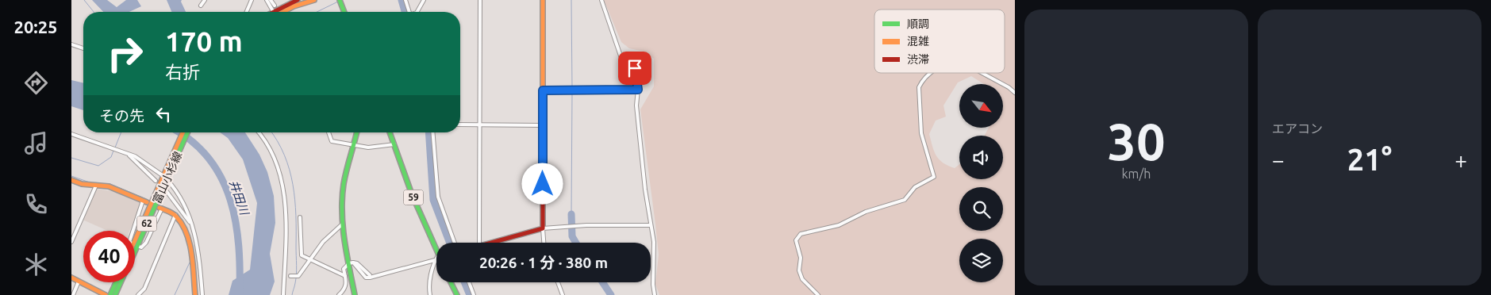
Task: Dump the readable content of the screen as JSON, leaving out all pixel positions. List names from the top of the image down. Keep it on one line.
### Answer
{"streets":{"street":["富山小杉線","59","62"]},"water":["井田川"],"legend":["順調","混雑","渋滞"],"north":"bottom right","page":{"tabs":"20:25","tile":[["30","km/h"],"エアコン"],"turn":["170 m","右折"],"then":"その先","heat":["−","21°","+"],"limit":"40","trip":"20:26 · 1 分 · 380 m"}}
